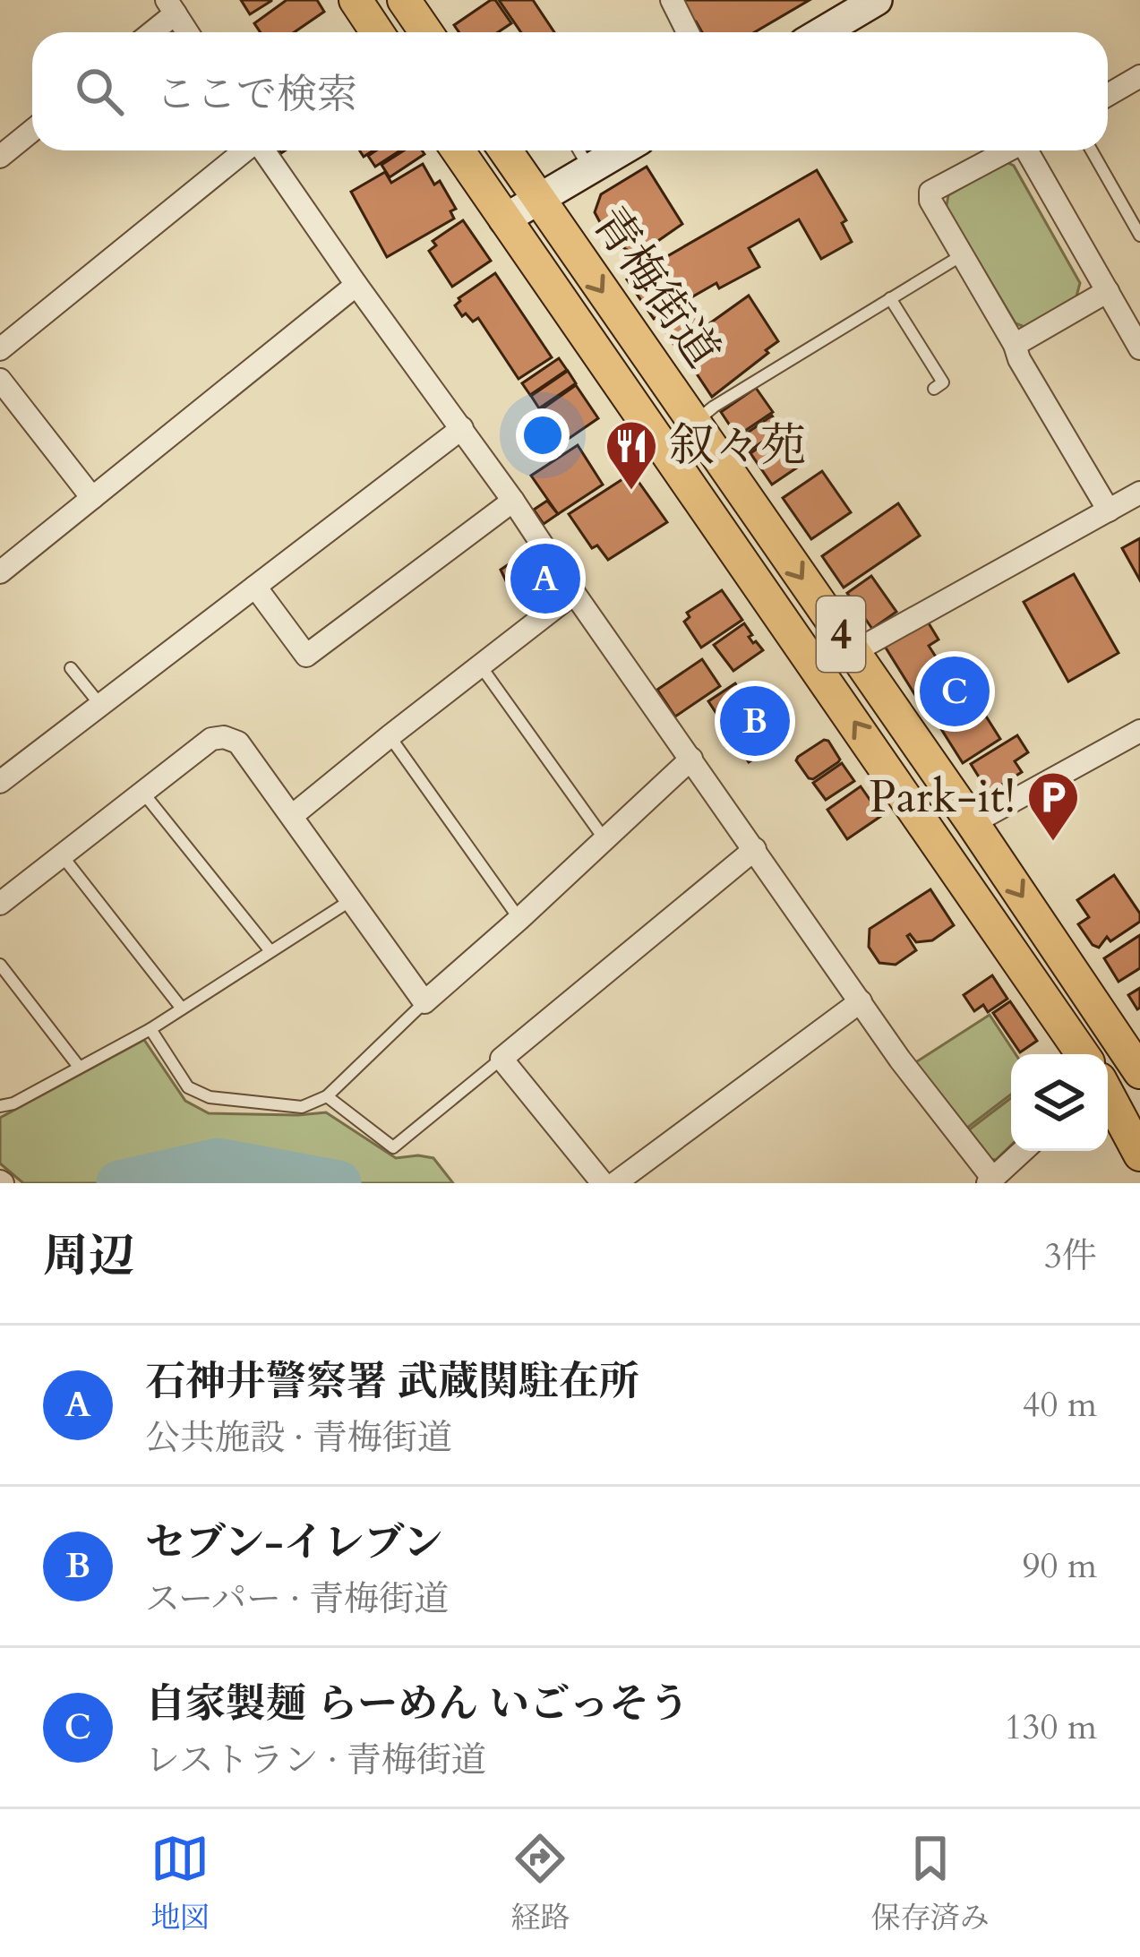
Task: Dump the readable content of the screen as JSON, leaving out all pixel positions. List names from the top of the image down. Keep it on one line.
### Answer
{"streets":{"main road":["青梅街道","4"]},"places":{"restaurant":["叙々苑"],"parking":["Park-it!"]},"page":{"search":"ここで検索","pins":["A","C","B"],"heading":["周辺","3件"],"list":[{"mark":"A","name":"石神井警察署 武蔵関駐在所","note":"公共施設 · 青梅街道","value":"40 m"},{"mark":"B","name":"セブン-イレブン","note":"スーパー · 青梅街道","value":"90 m"},{"mark":"C","name":"自家製麺 らーめん いごっそう","note":"レストラン · 青梅街道","value":"130 m"}],"nav":["地図","経路","保存済み"]}}
